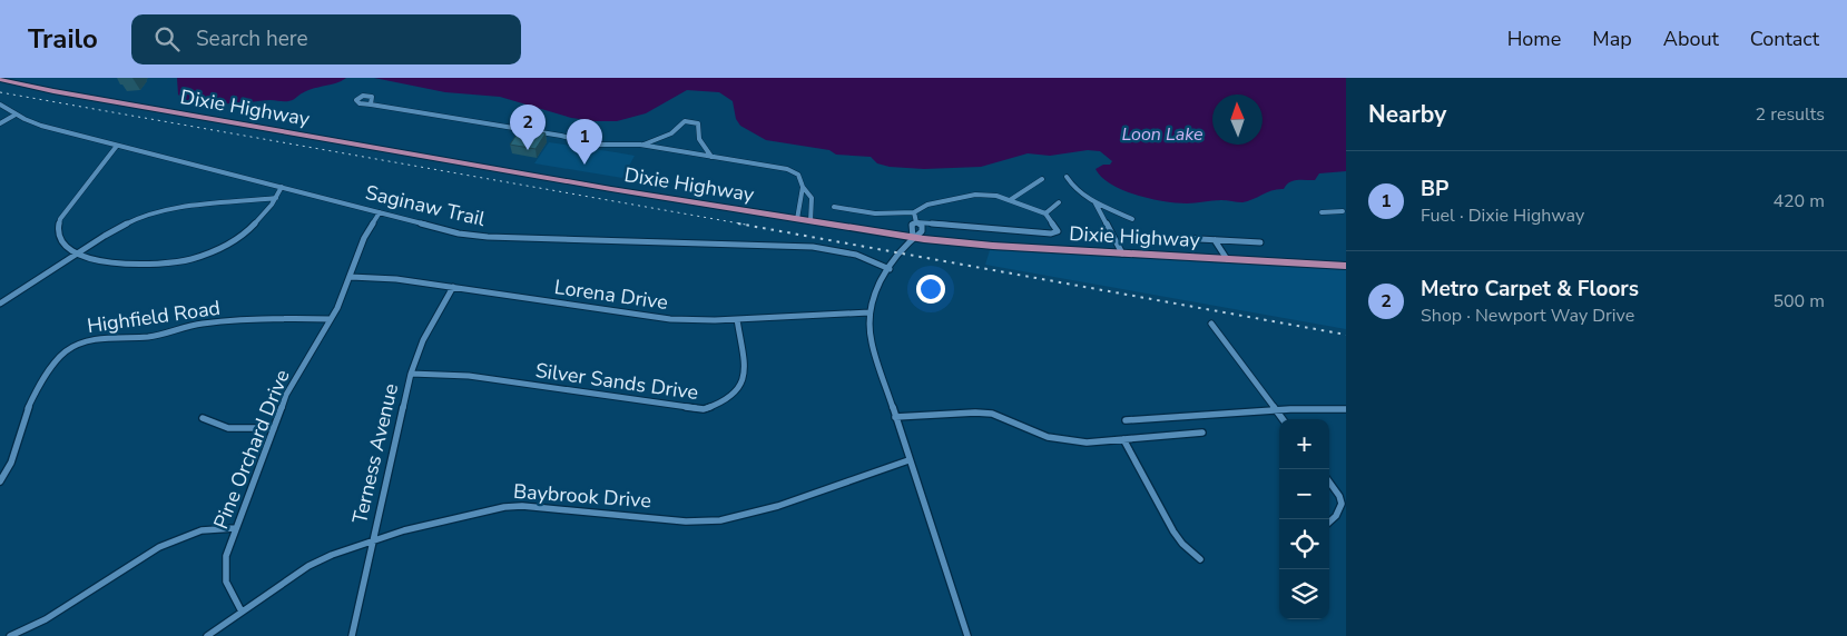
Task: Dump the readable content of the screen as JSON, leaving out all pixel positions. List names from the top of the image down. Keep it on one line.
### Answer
{"streets":{"main road":["Dixie Highway"],"street":["Saginaw Trail","Lorena Drive","Highfield Road","Silver Sands Drive","Pine Orchard Drive","Terness Avenue","Baybrook Drive"]},"crossings":[["Saginaw Trail","Pine Orchard Drive"],["Lorena Drive","Silver Sands Drive"],["Lorena Drive","Pine Orchard Drive"],["Lorena Drive","Terness Avenue"],["Highfield Road","Pine Orchard Drive"],["Silver Sands Drive","Terness Avenue"],["Pine Orchard Drive","Baybrook Drive"],["Terness Avenue","Baybrook Drive"]],"water":["Loon Lake"],"north":"top","page":{"header":"Trailo","search":"Search here","nav":["Home","Map","About","Contact"],"heading":["Nearby","2 results"],"pins":["2","1"],"list":[{"mark":"1","name":"BP","note":"Fuel · Dixie Highway","value":"420 m"},{"mark":"2","name":"Metro Carpet & Floors","note":"Shop · Newport Way Drive","value":"500 m"}],"map_buttons":["+","−"]}}
